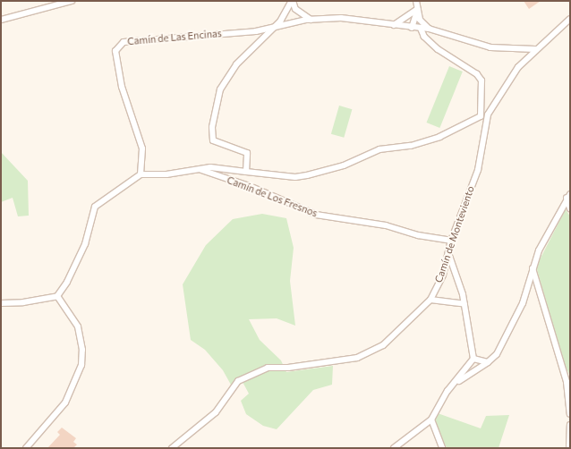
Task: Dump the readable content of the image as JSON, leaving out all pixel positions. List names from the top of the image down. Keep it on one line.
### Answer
{"streets":{"street":["Camín de Las Encinas","Camín de Los Fresnos","Camín de Monteviento"]},"crossings":[["Camín de Las Encinas","Camín de Monteviento"],["Camín de Los Fresnos","Camín de Monteviento"]]}
